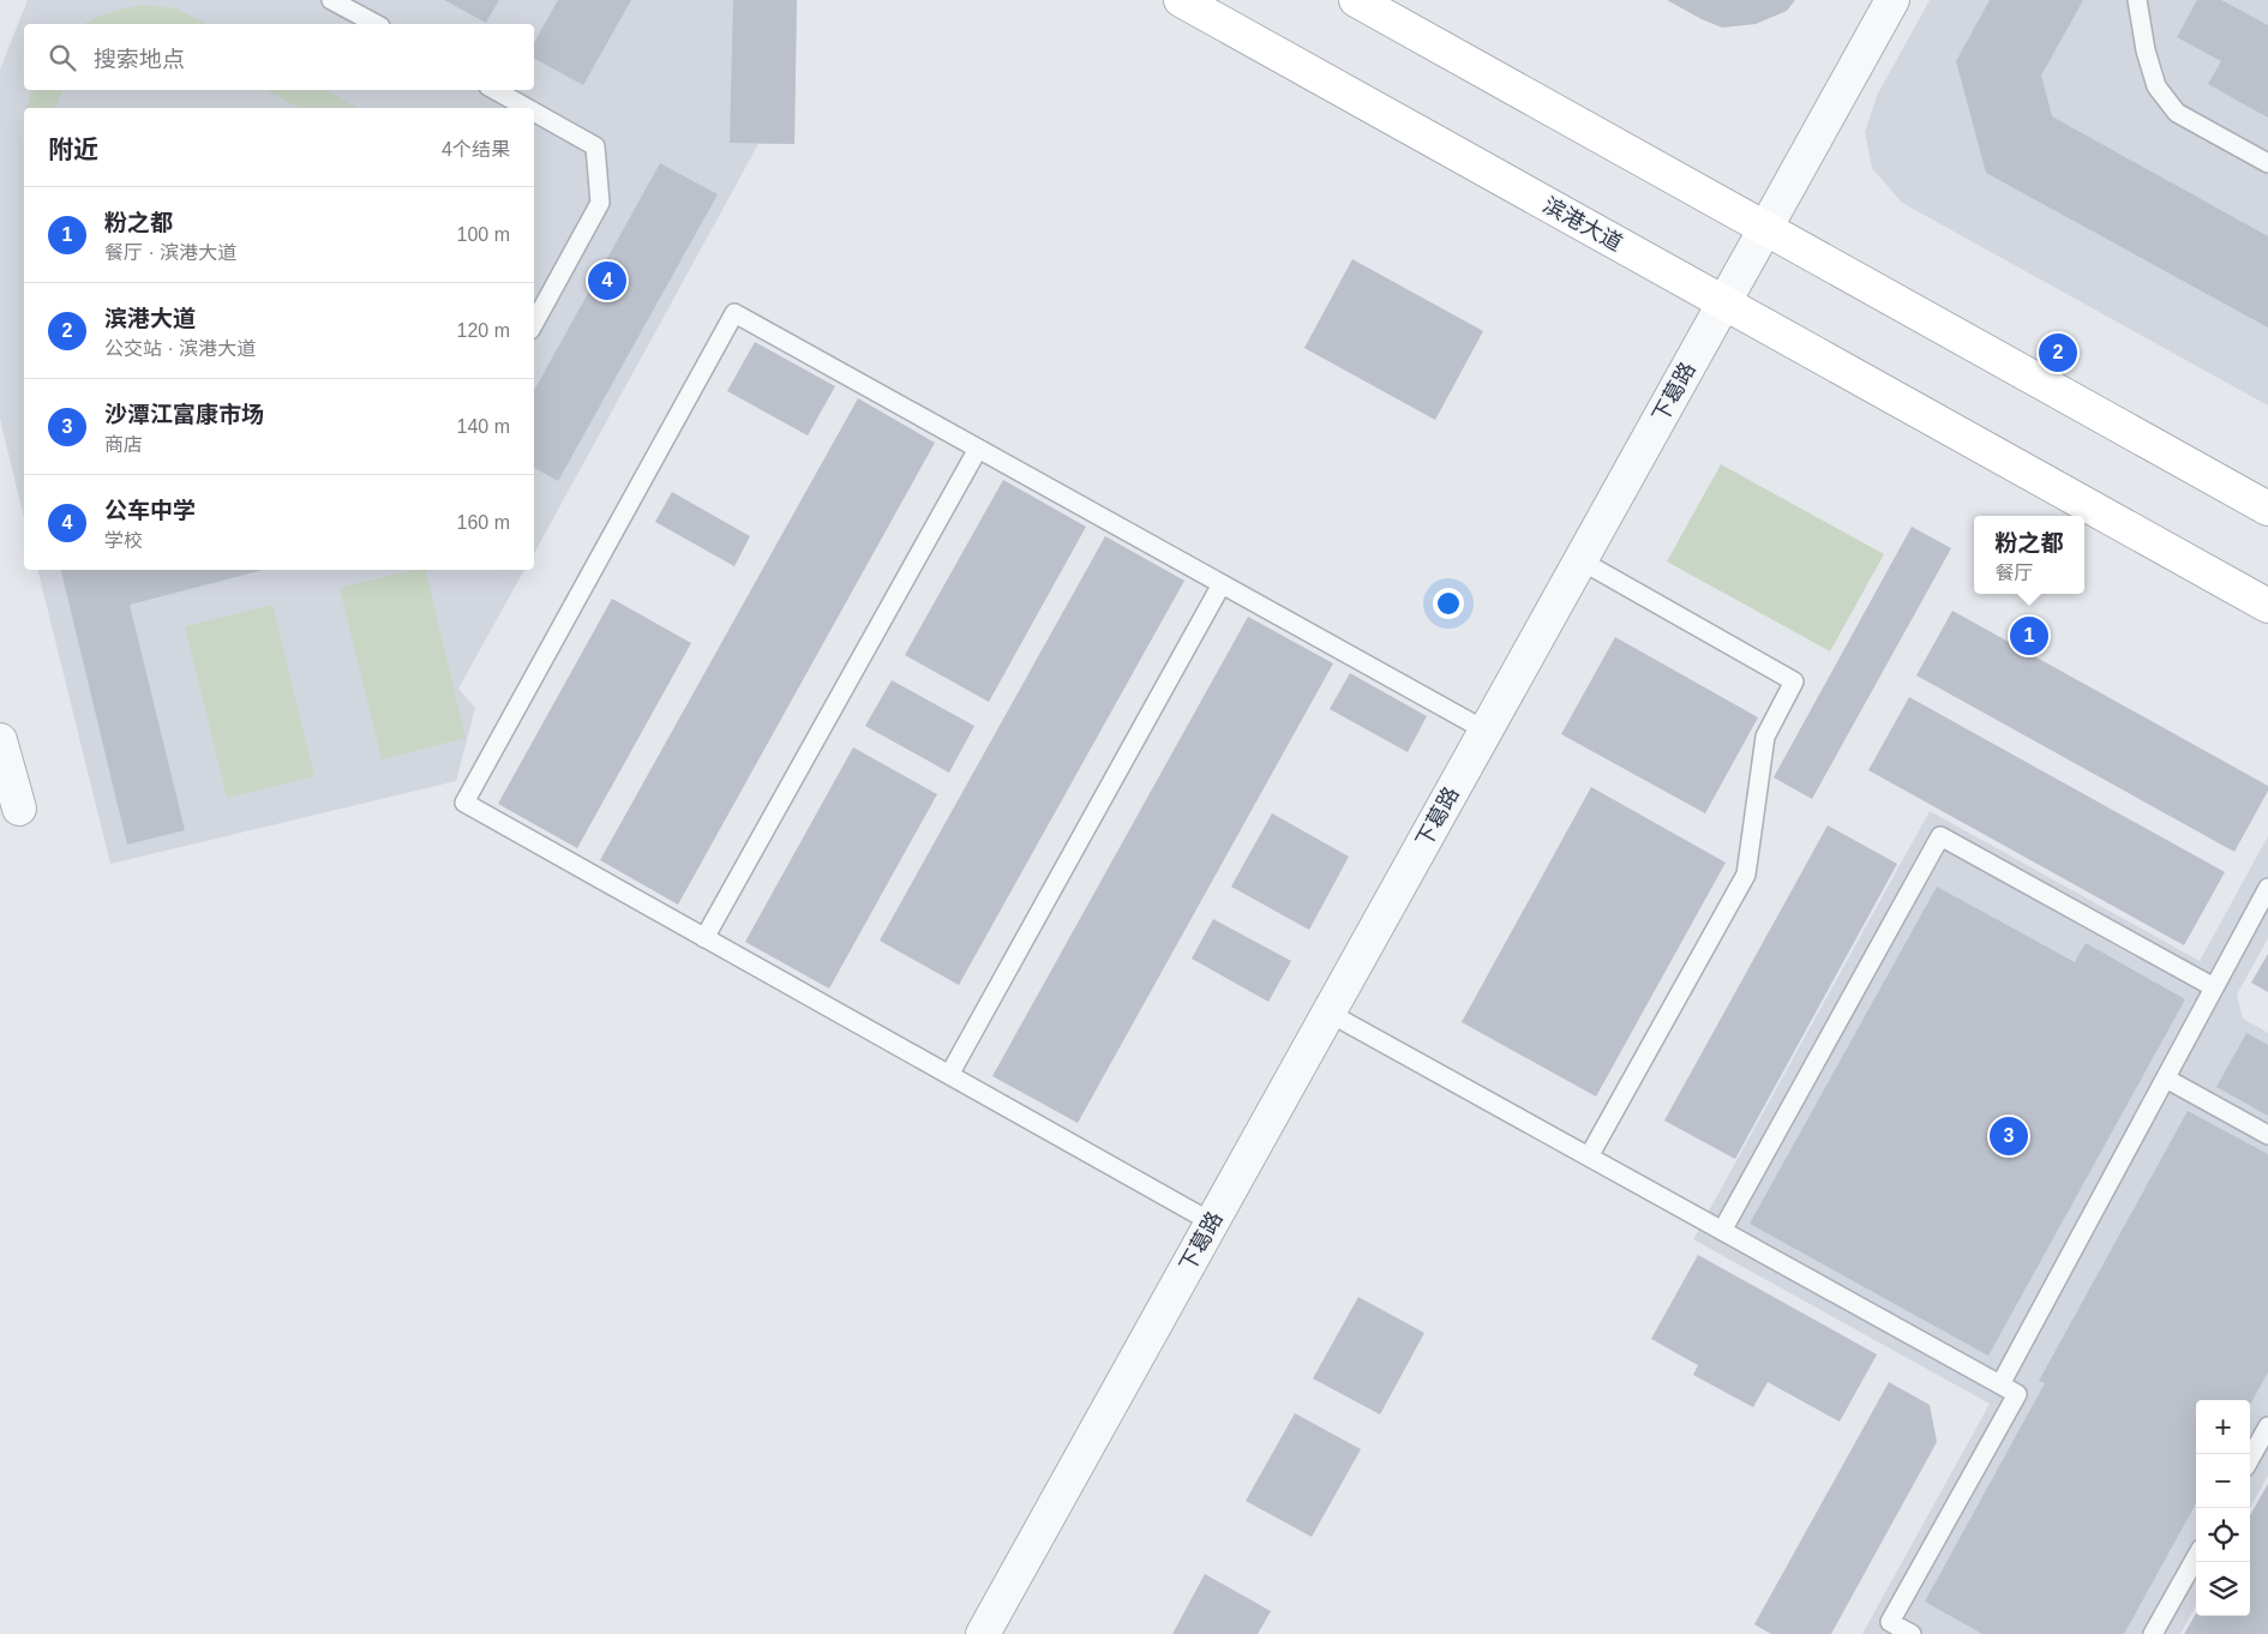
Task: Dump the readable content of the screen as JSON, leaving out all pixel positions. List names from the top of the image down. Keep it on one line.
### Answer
{"streets":{"main road":["滨港大道"],"street":["下葛路"]},"crossings":[["滨港大道","下葛路"]],"page":{"search":"搜索地点","heading":["附近","4个结果"],"list":[{"mark":"1","name":"粉之都","note":"餐厅 · 滨港大道","value":"100 m"},{"mark":"2","name":"滨港大道","note":"公交站 · 滨港大道","value":"120 m"},{"mark":"3","name":"沙潭江富康市场","note":"商店","value":"140 m"},{"mark":"4","name":"公车中学","note":"学校","value":"160 m"}],"pins":["4","2","1","3"],"popup":["粉之都","餐厅"],"map_buttons":["+","−"]}}
